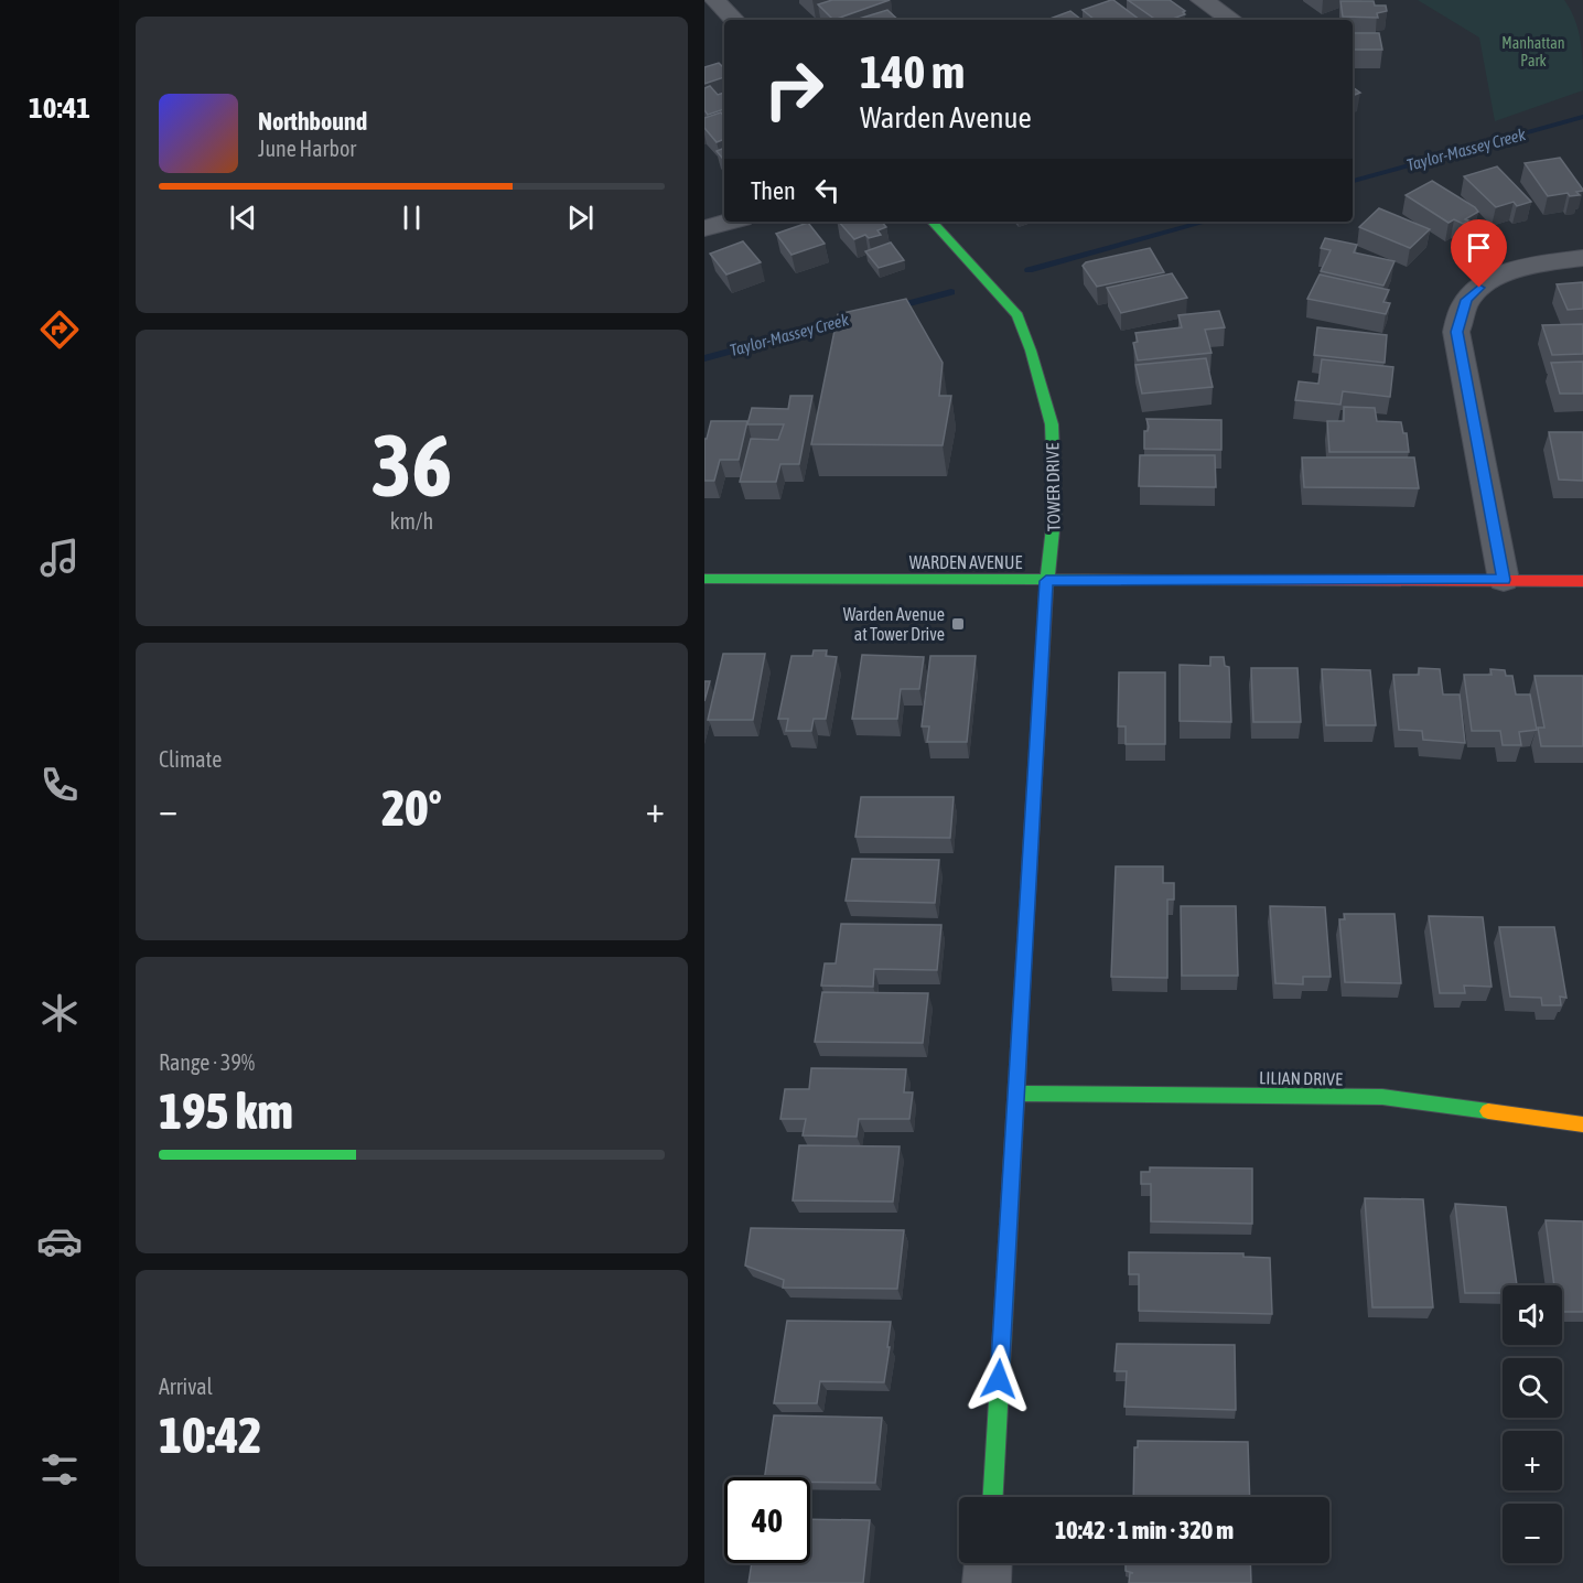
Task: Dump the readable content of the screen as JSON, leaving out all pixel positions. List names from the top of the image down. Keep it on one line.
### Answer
{"streets":{"street":["TOWER DRIVE","WARDEN AVENUE","LILIAN DRIVE"]},"crossings":[["TOWER DRIVE","WARDEN AVENUE"],["TOWER DRIVE","LILIAN DRIVE"]],"water":["Taylor-Massey Creek"],"parks":["Manhattan Park"],"places":{"transit":["Warden Avenue at Tower Drive"]},"page":{"tabs":"10:41","turn":["140 m","Warden Avenue"],"song":["Northbound","June Harbor"],"then":"Then","tile":[["36","km/h"],"Climate",["Range · 39%","195 km"],["Arrival","10:42"]],"heat":["−","20°","+"],"map_buttons":["+","−"],"limit":"40","trip":"10:42 · 1 min · 320 m"}}
